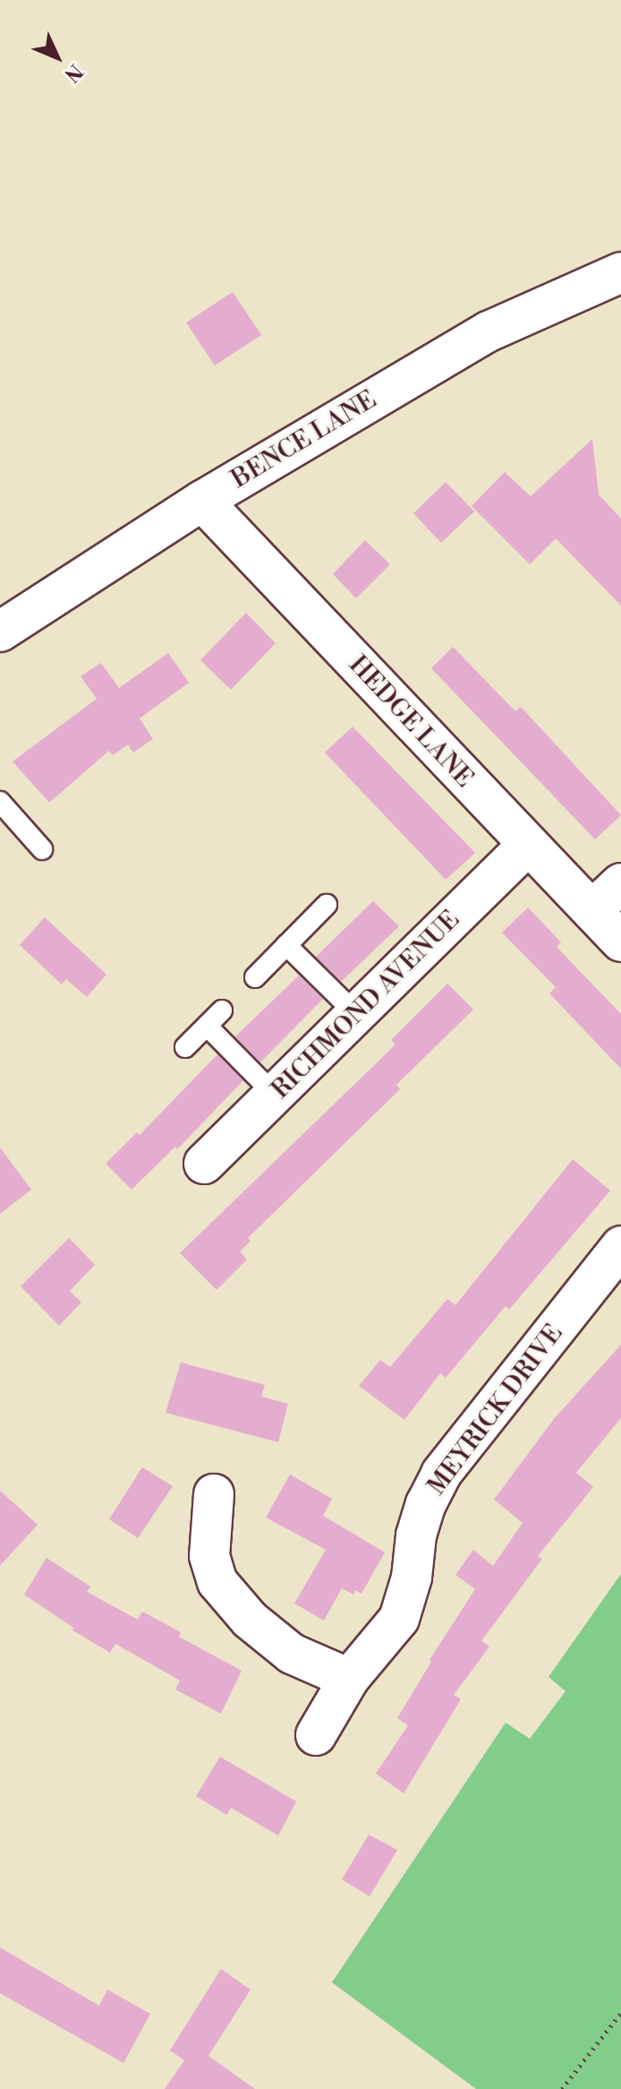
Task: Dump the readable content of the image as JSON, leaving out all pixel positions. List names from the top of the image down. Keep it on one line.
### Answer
{"streets":{"street":["BENCE LANE","HEDGE LANE","RICHMOND AVENUE","MEYRICK DRIVE"]},"crossings":[["BENCE LANE","HEDGE LANE"],["HEDGE LANE","RICHMOND AVENUE"]],"north":"bottom right"}
